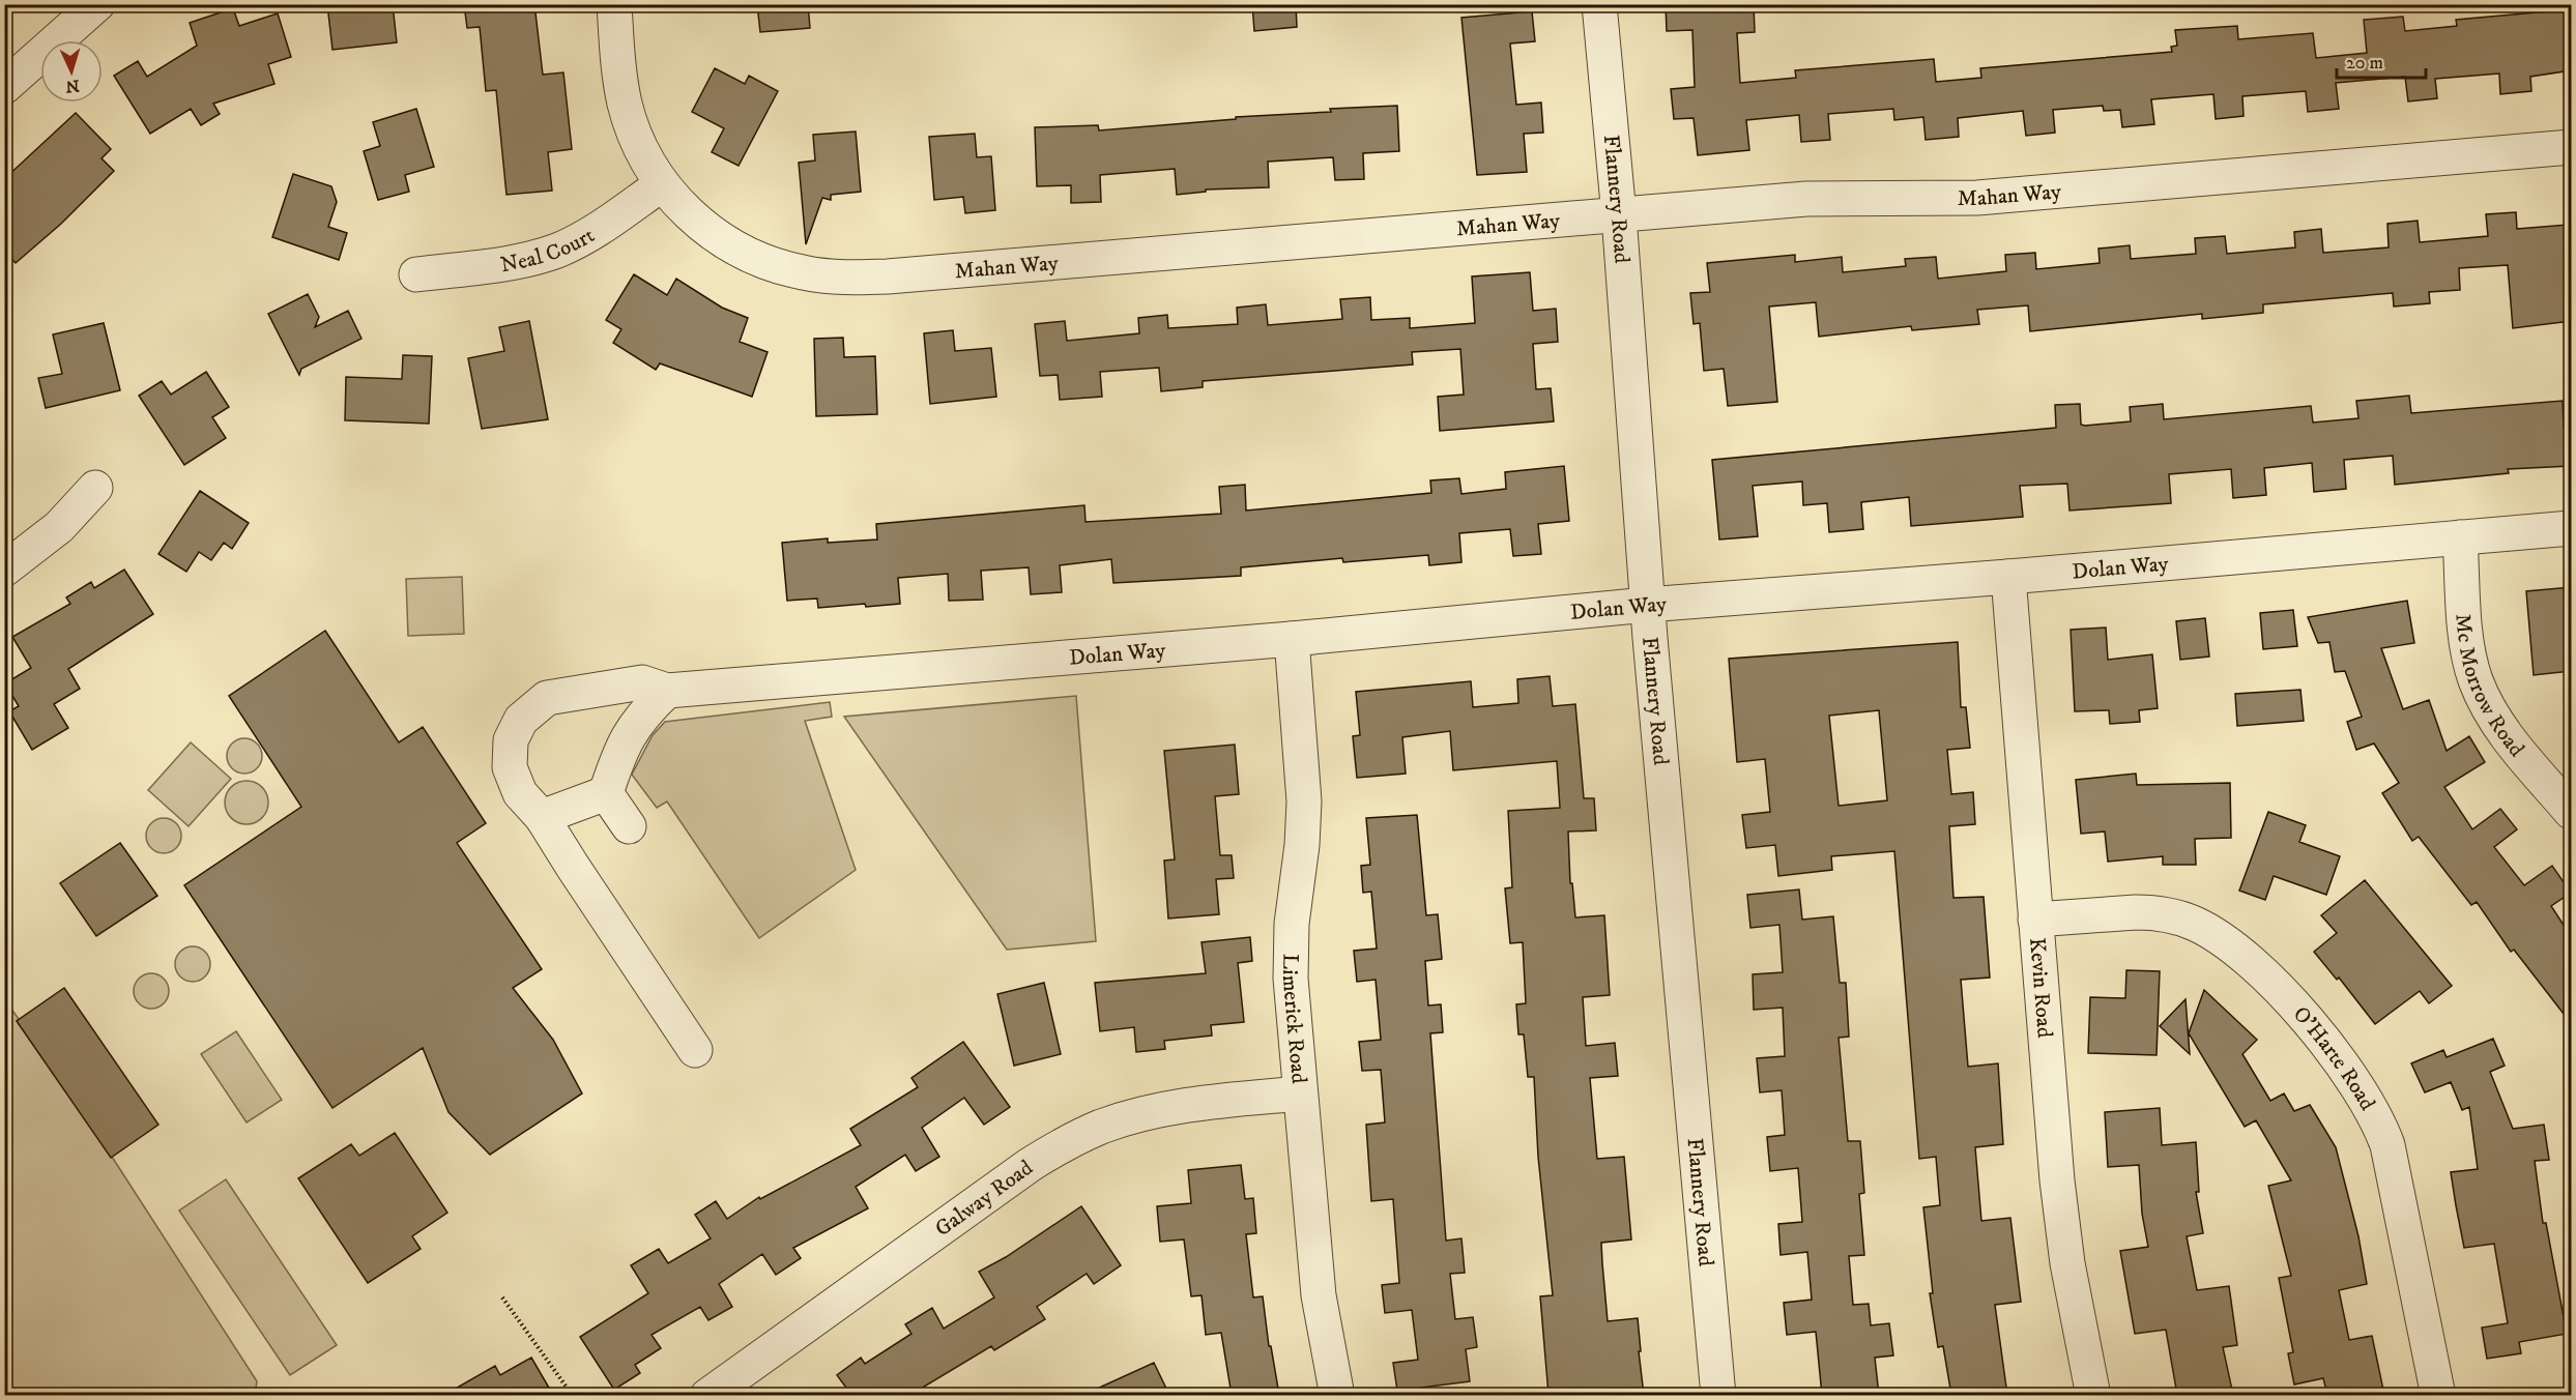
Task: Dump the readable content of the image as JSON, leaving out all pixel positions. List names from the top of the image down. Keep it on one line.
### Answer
{"streets":{"street":["Mahan Way","Flannery Road","Neal Court","Dolan Way","Mc Morrow Road","Kevin Road","Limerick Road","O'Harte Road","Galway Road"]},"crossings":[["Mahan Way","Flannery Road"],["Mahan Way","Neal Court"],["Flannery Road","Dolan Way"],["Dolan Way","Mc Morrow Road"],["Dolan Way","Kevin Road"],["Dolan Way","Limerick Road"],["Kevin Road","O'Harte Road"],["Limerick Road","Galway Road"]],"scale_bar":"20 m","north":"bottom"}
